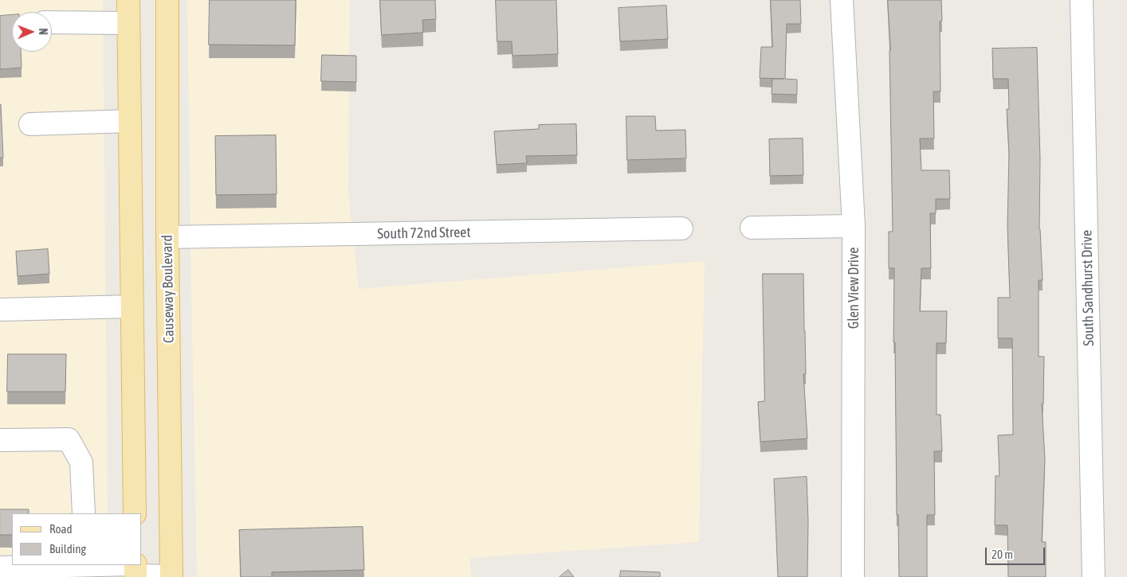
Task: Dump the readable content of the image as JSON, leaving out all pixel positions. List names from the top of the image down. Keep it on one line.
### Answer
{"streets":{"main road":["Causeway Boulevard"],"street":["South 72nd Street","Glen View Drive","South Sandhurst Drive"]},"crossings":[["South 72nd Street","Causeway Boulevard"]],"legend":["Road","Building"],"scale_bar":"20 m","north":"right"}
